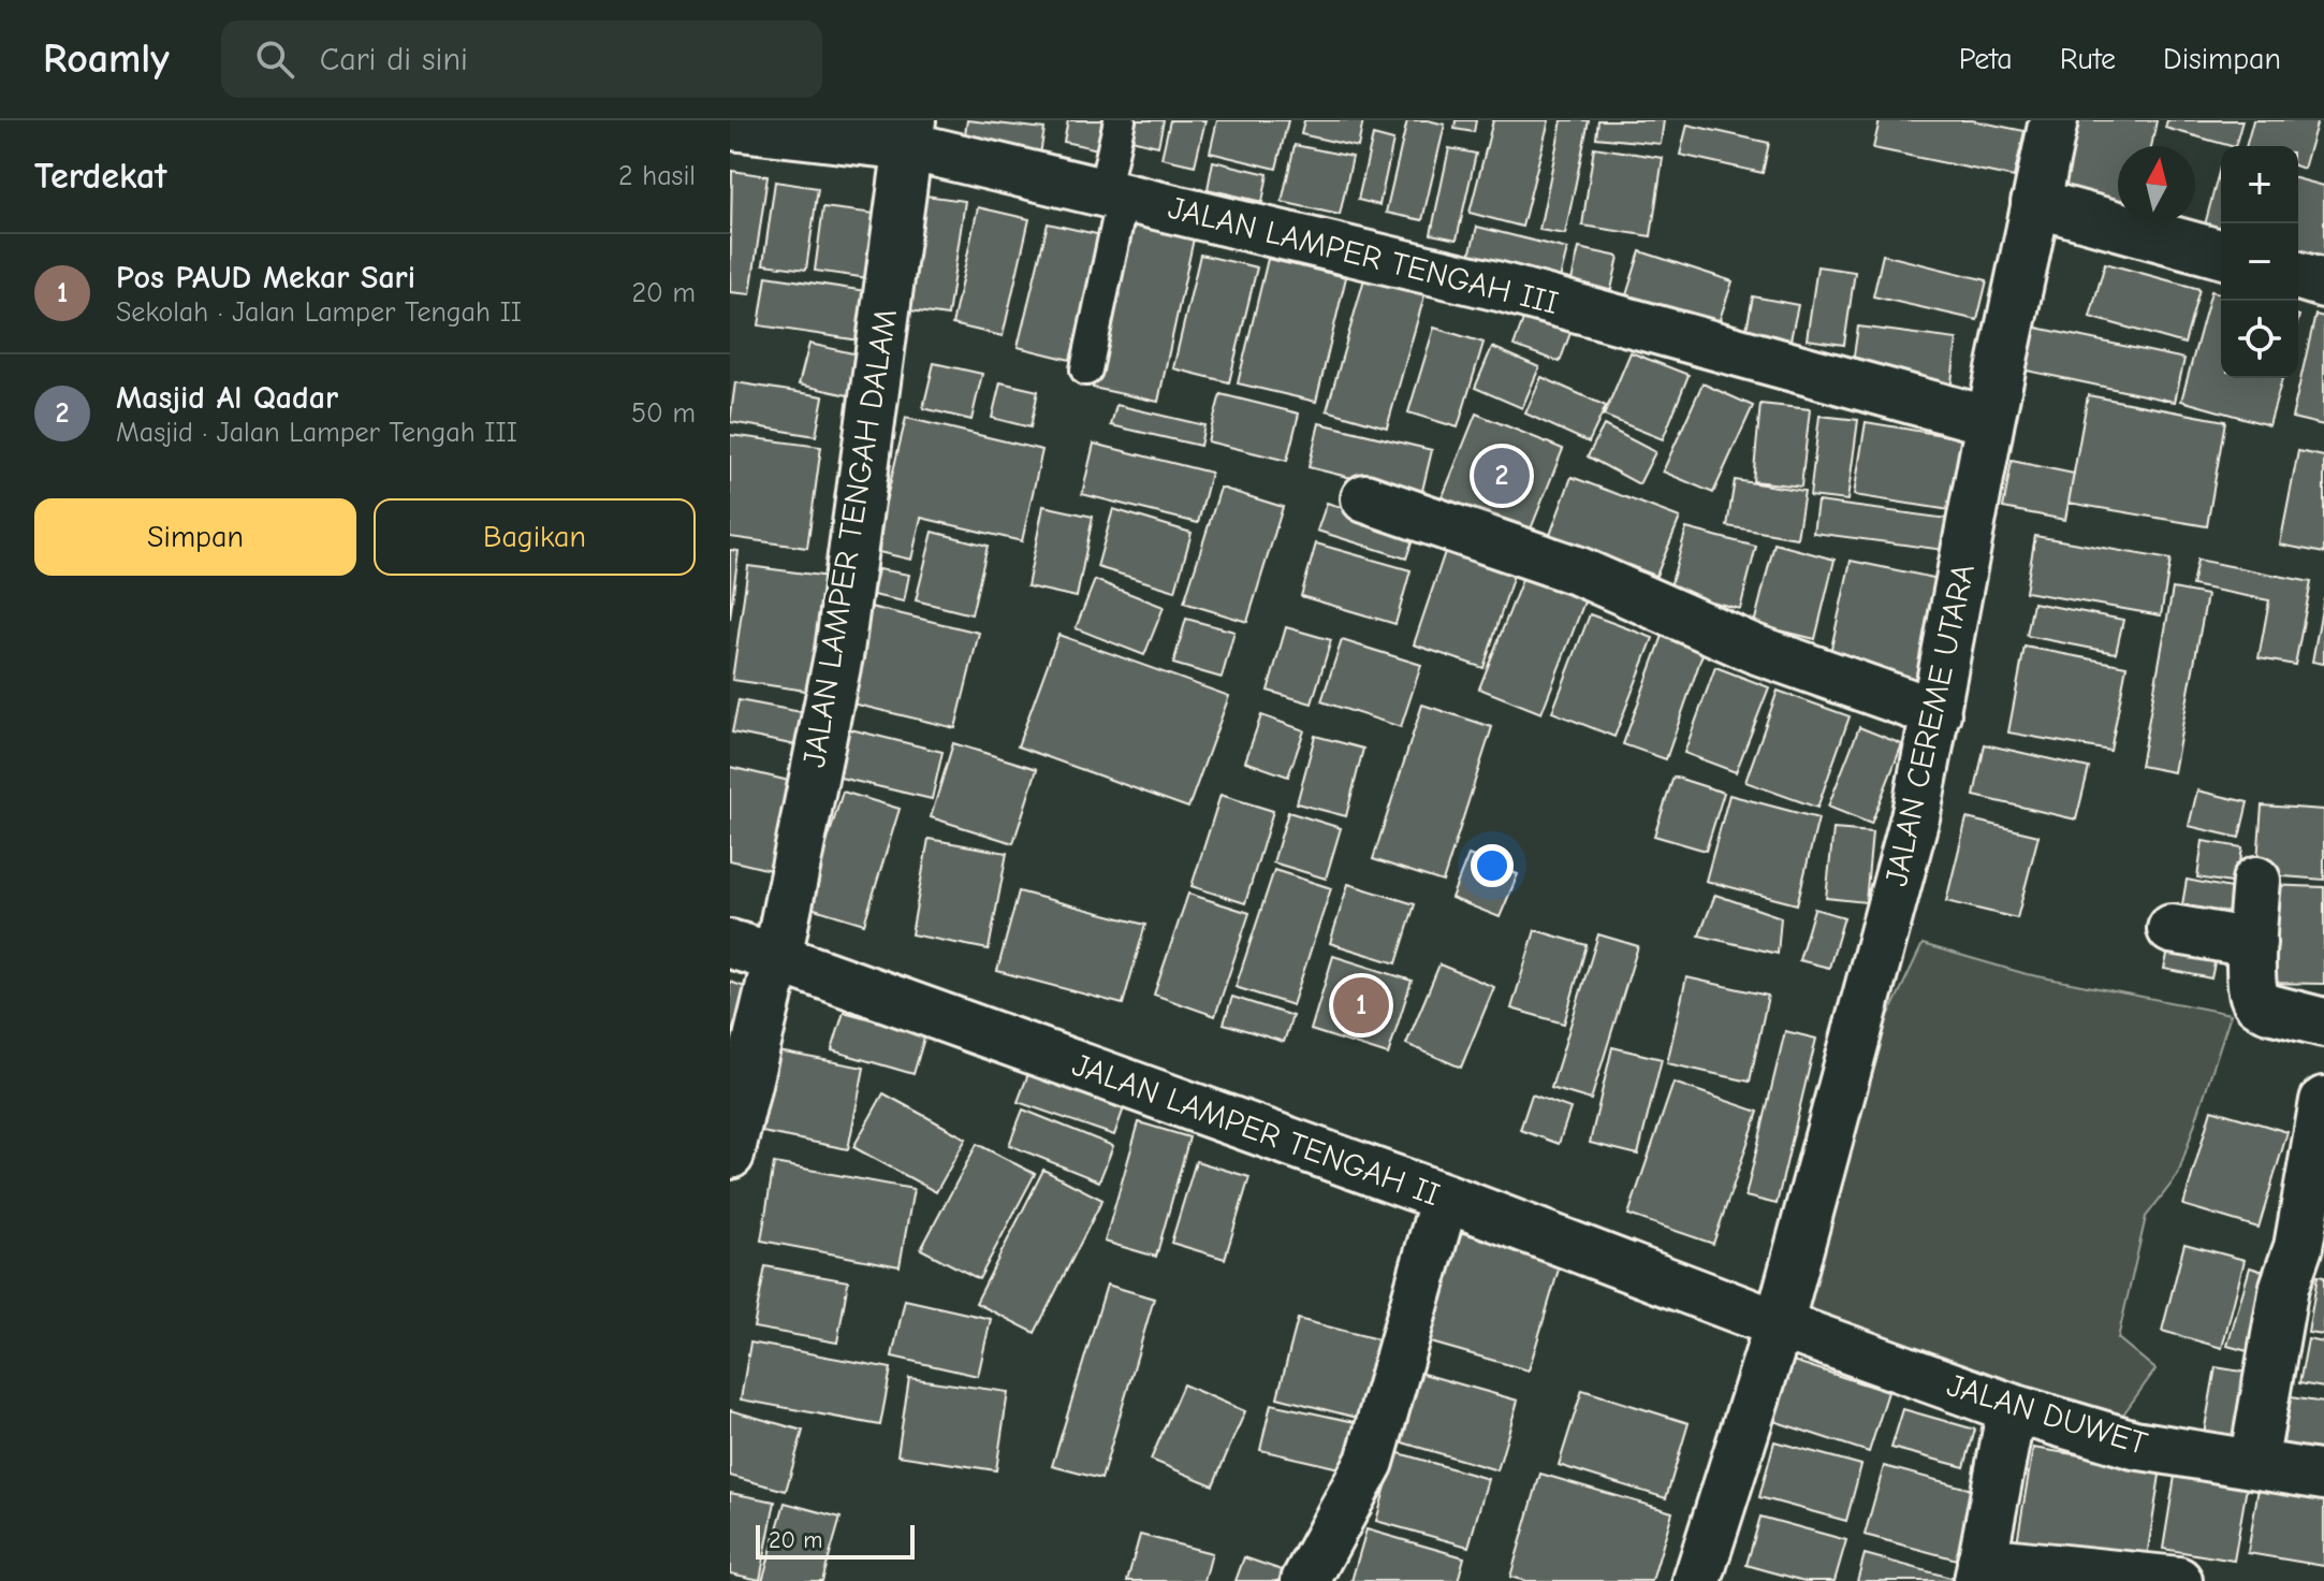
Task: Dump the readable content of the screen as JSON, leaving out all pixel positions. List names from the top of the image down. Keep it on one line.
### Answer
{"streets":{"street":["JALAN LAMPER TENGAH III","JALAN LAMPER TENGAH DALAM","JALAN CEREME UTARA","JALAN LAMPER TENGAH II","JALAN DUWET"]},"crossings":[["JALAN LAMPER TENGAH III","JALAN LAMPER TENGAH DALAM"],["JALAN LAMPER TENGAH III","JALAN CEREME UTARA"],["JALAN LAMPER TENGAH DALAM","JALAN LAMPER TENGAH II"],["JALAN CEREME UTARA","JALAN LAMPER TENGAH II"],["JALAN CEREME UTARA","JALAN DUWET"],["JALAN LAMPER TENGAH II","JALAN DUWET"]],"scale_bar":"20 m","north":"top","page":{"header":"Roamly","search":"Cari di sini","nav":["Peta","Rute","Disimpan"],"heading":["Terdekat","2 hasil"],"map_buttons":["+","−"],"list":[{"mark":"1","name":"Pos PAUD Mekar Sari","note":"Sekolah · Jalan Lamper Tengah II","value":"20 m"},{"mark":"2","name":"Masjid Al Qadar","note":"Masjid · Jalan Lamper Tengah III","value":"50 m"}],"pins":["2","1"],"buttons":["Simpan","Bagikan"],"scale":"20 m"}}
